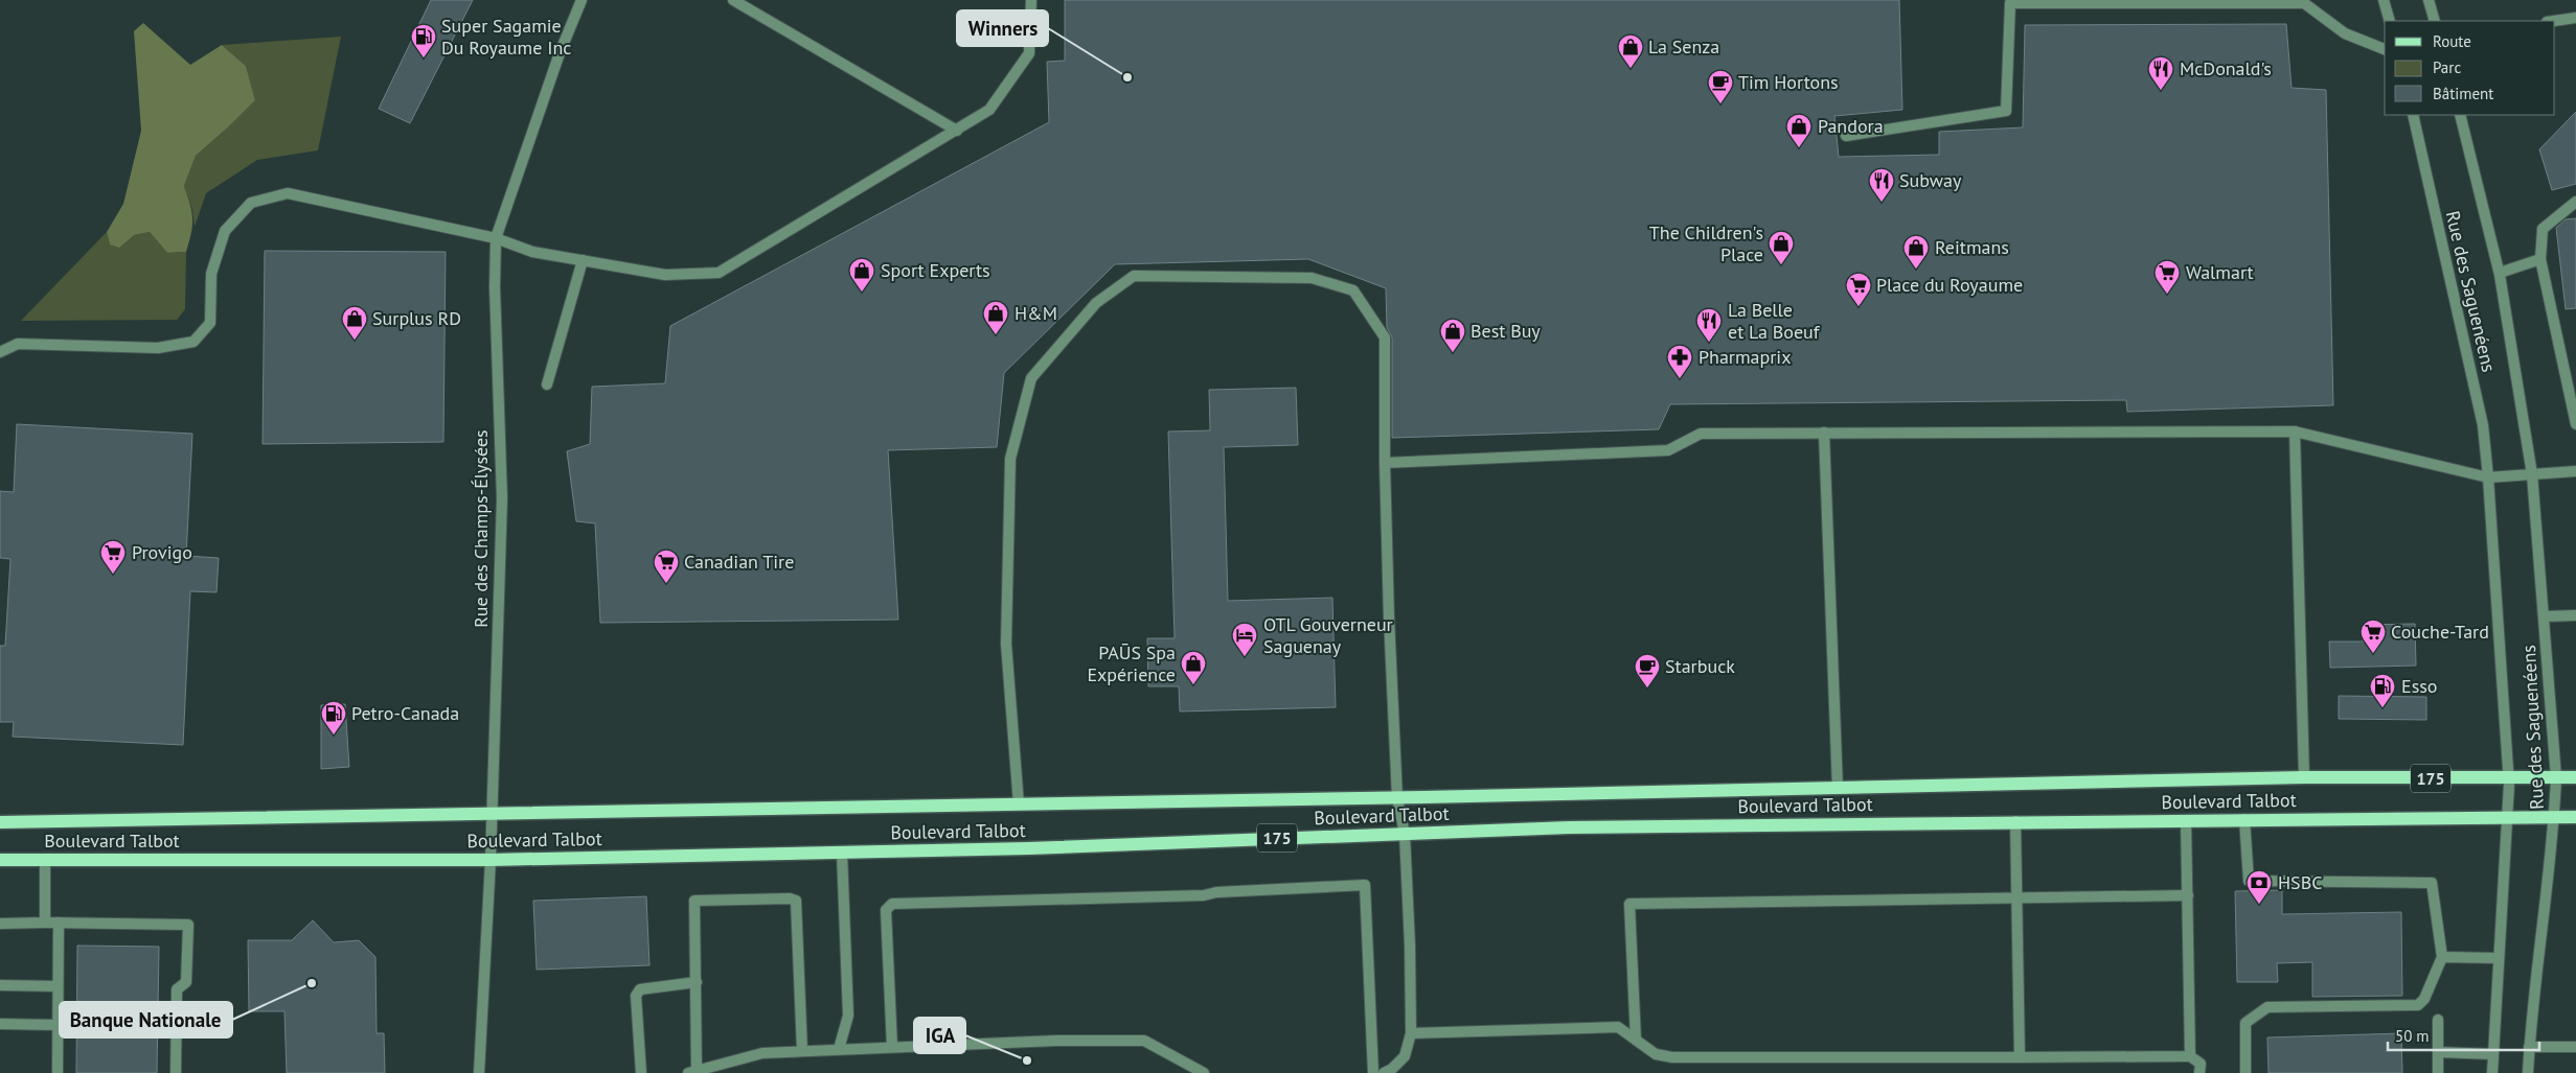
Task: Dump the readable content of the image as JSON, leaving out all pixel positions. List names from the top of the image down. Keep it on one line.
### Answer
{"streets":{"main road":["175","Boulevard Talbot"],"street":["Rue des Saguenéens","Rue des Champs-Élysées"]},"crossings":[["Rue des Saguenéens","Boulevard Talbot"],["Rue des Champs-Élysées","Boulevard Talbot"]],"places":{"fuel station":["Super Sagamie Du Royaume Inc","Esso","Petro-Canada"],"shop":["La Senza","Pandora","The Children's Place","Reitmans","Sport Experts","H&M","Surplus RD","Best Buy","PAŪS Spa Expérience"],"other":["Winners","Banque Nationale","IGA"],"restaurant":["McDonald's","Subway","La Belle et La Boeuf"],"cafe":["Tim Hortons","Starbuck"],"supermarket":["Walmart","Place du Royaume","Provigo","Canadian Tire","Couche-Tard"],"pharmacy":["Pharmaprix"],"hotel":["OTL Gouverneur Saguenay"],"bank":["HSBC"]},"legend":["Route","Parc","Bâtiment"],"scale_bar":"50 m"}
